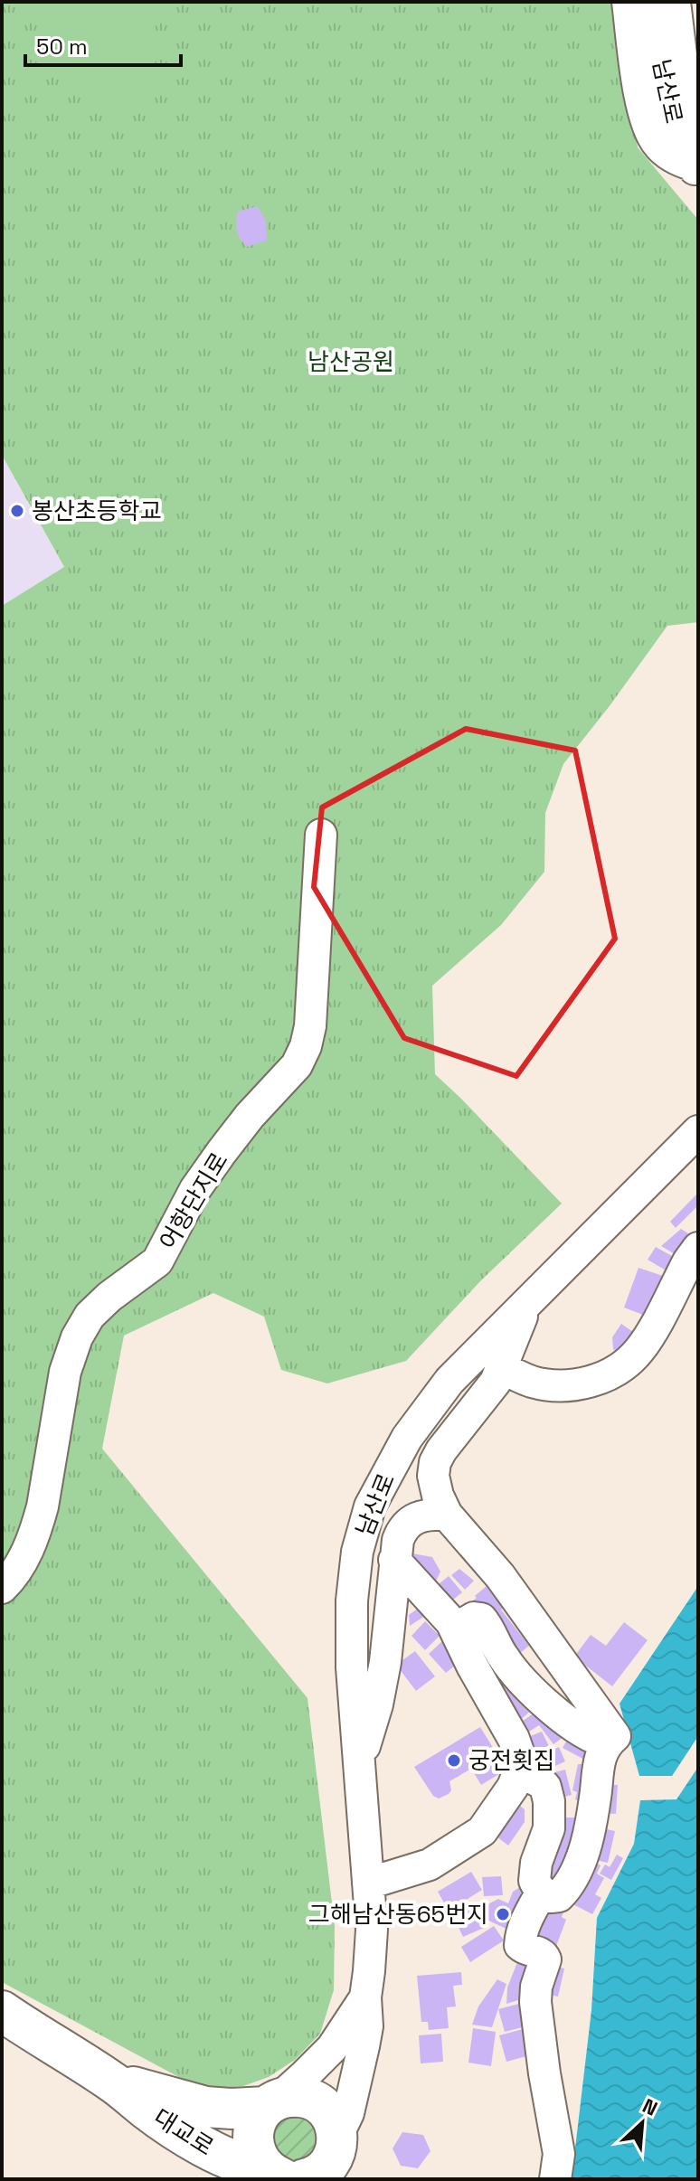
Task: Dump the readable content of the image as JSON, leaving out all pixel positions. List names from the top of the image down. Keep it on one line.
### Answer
{"streets":{"main road":["대교로"],"street":["남산로","어항단지로"]},"crossings":[["남산로","대교로"]],"parks":["남산공원"],"places":["봉산초등학교","궁전횟집","그해남산동65번지"],"scale_bar":"50 m","north":"top right"}
